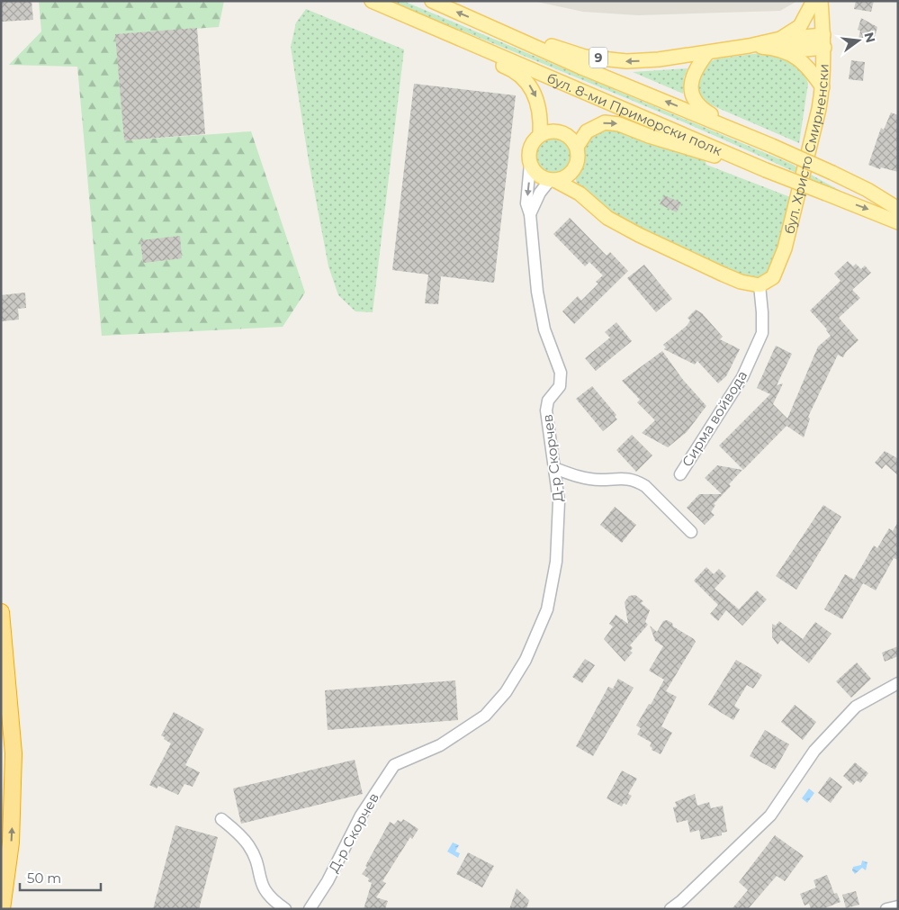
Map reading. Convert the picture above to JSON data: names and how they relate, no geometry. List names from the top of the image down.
{
  "streets": {
    "main road": ["9", "бул. 8-ми Приморски полк", "бул. Христо Смирненски"],
    "street": ["Сирма войвода", "Д-р Скорчев"]
  },
  "crossings": [
    ["9", "бул. 8-ми Приморски полк"],
    ["бул. Христо Смирненски", "Сирма войвода"]
  ],
  "scale_bar": "50 m",
  "north": "right"
}
